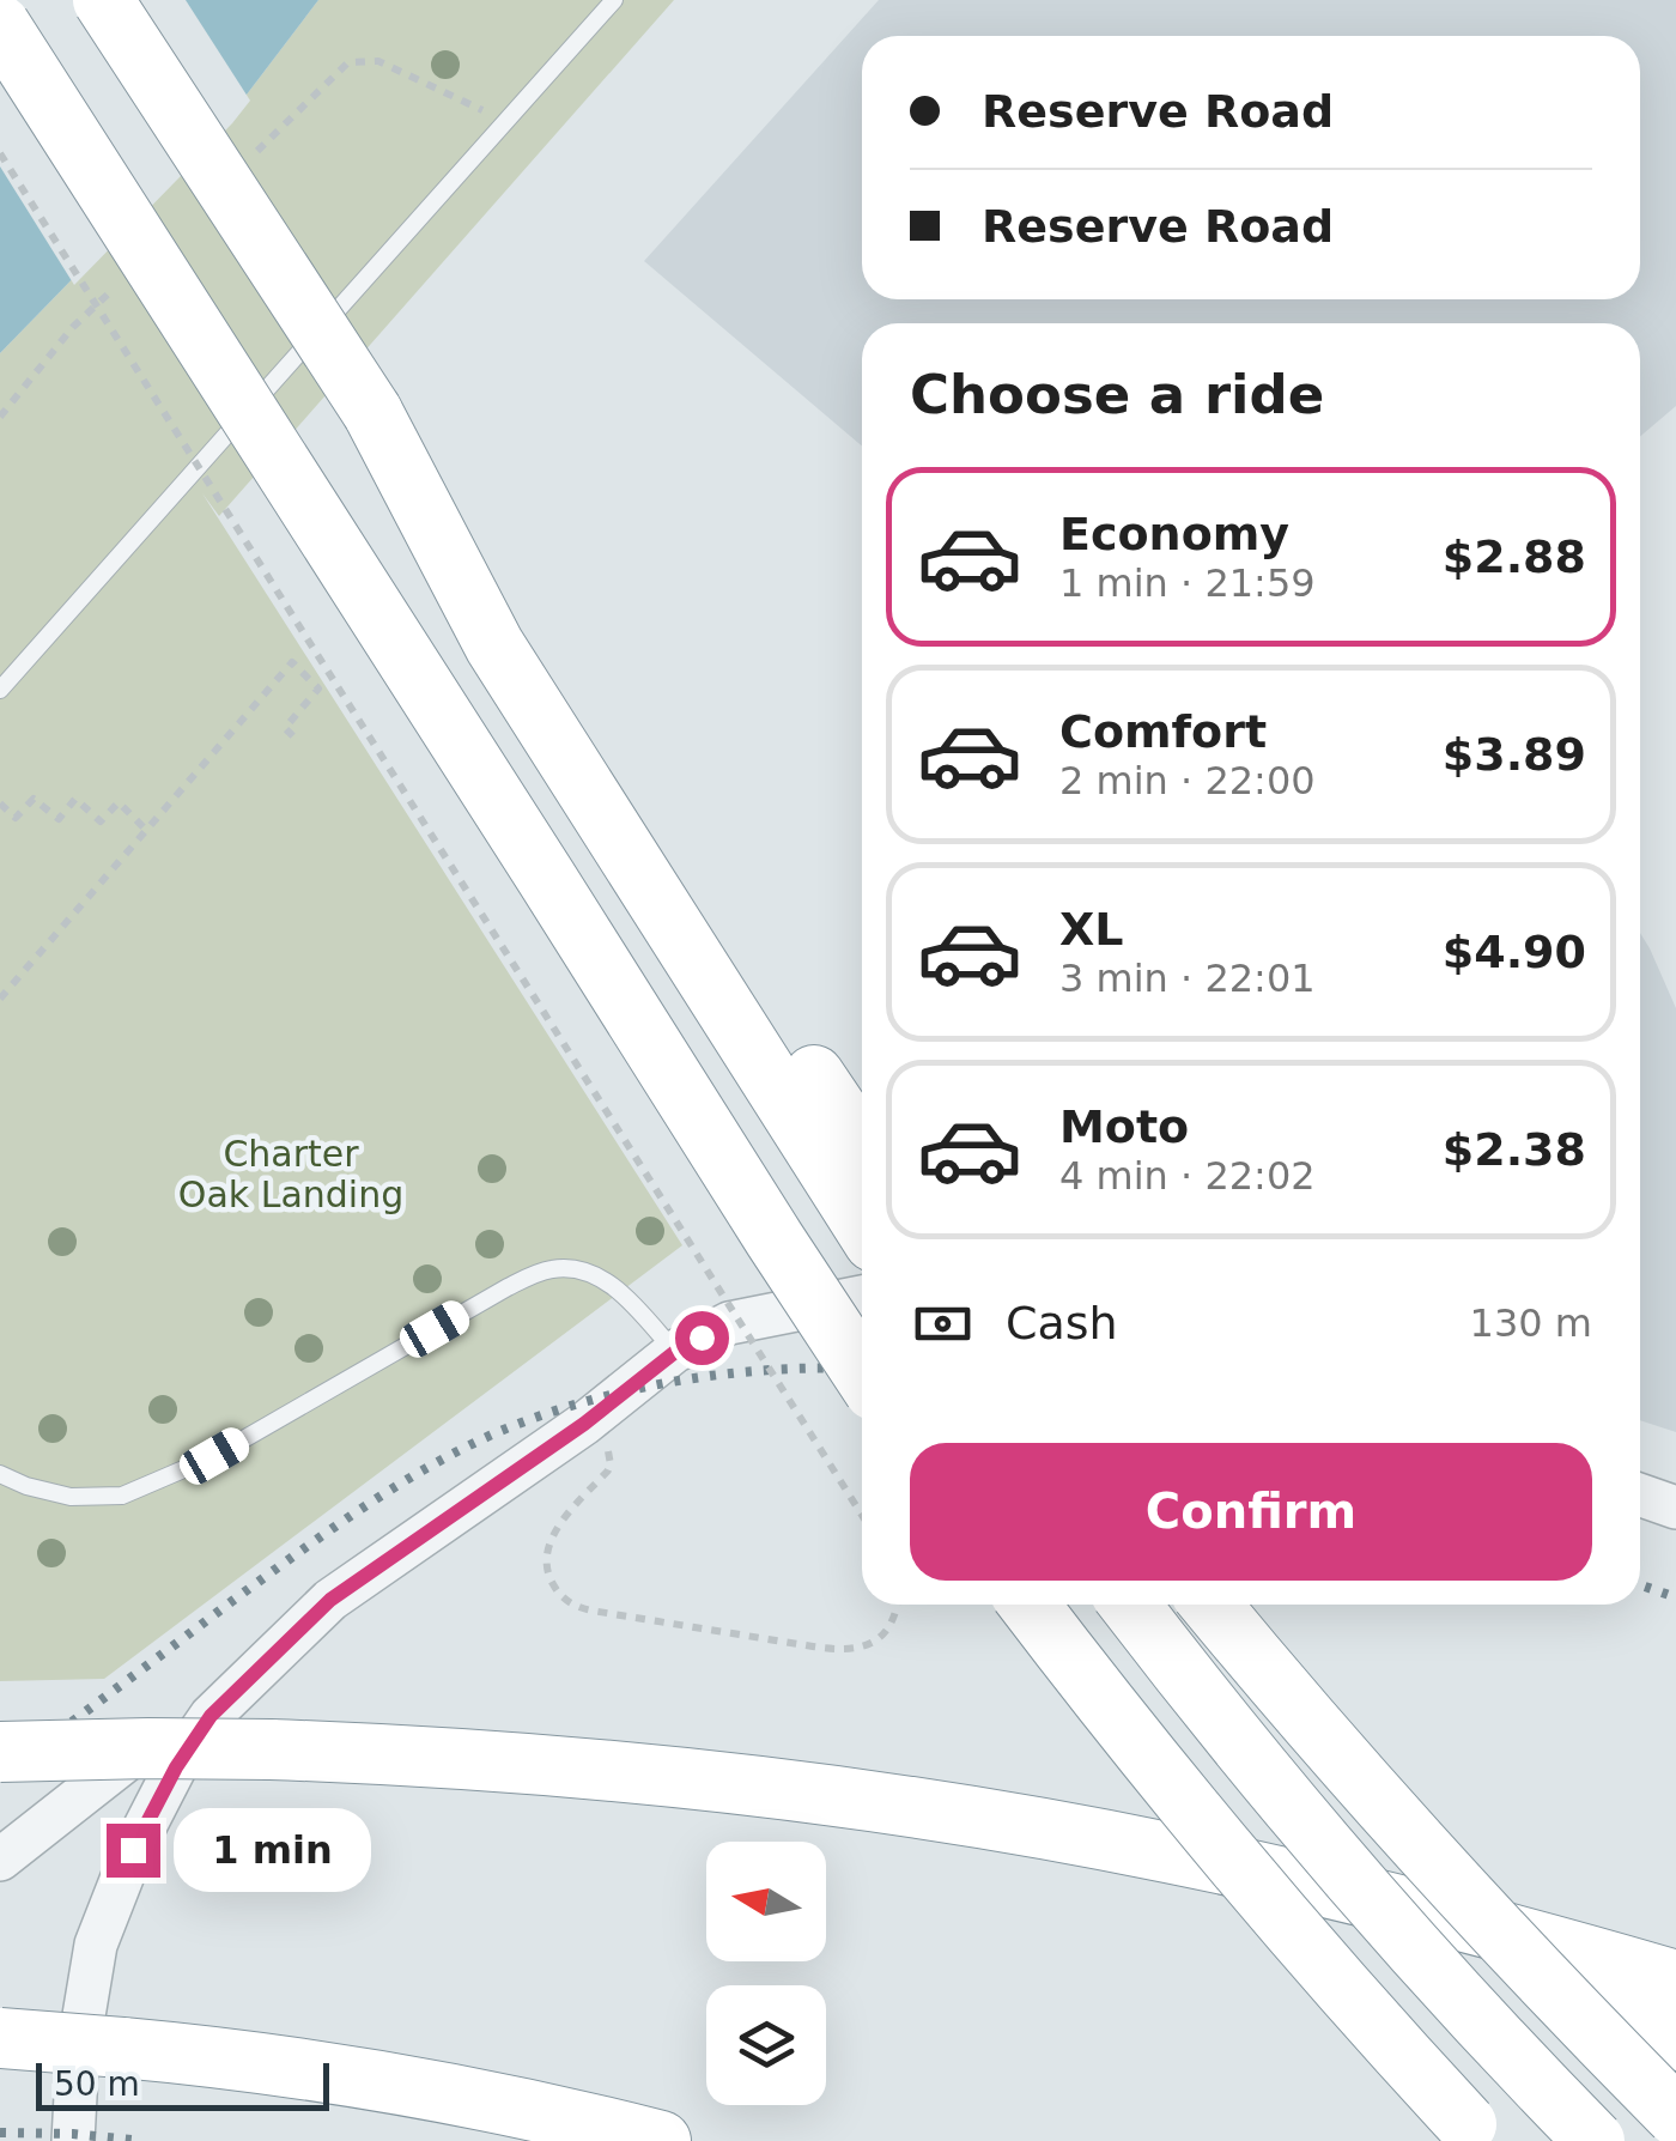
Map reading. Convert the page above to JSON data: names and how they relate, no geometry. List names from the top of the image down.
{
  "parks": ["Charter Oak Landing"],
  "scale_bar": "50 m",
  "north": "left",
  "page": {
    "banner": ["Reserve Road", "Reserve Road"],
    "heading": "Choose a ride",
    "list": [
      {
        "name": "Economy",
        "note": "1 min · 21:59",
        "value": "$2.88"
      },
      {
        "name": "Comfort",
        "note": "2 min · 22:00",
        "value": "$3.89"
      },
      {
        "name": "XL",
        "note": "3 min · 22:01",
        "value": "$4.90"
      },
      {
        "name": "Moto",
        "note": "4 min · 22:02",
        "value": "$2.38"
      }
    ],
    "pay": ["Cash", "130 m"],
    "buttons": "Confirm",
    "bubble": "1 min",
    "scale": "50 m"
  }
}
